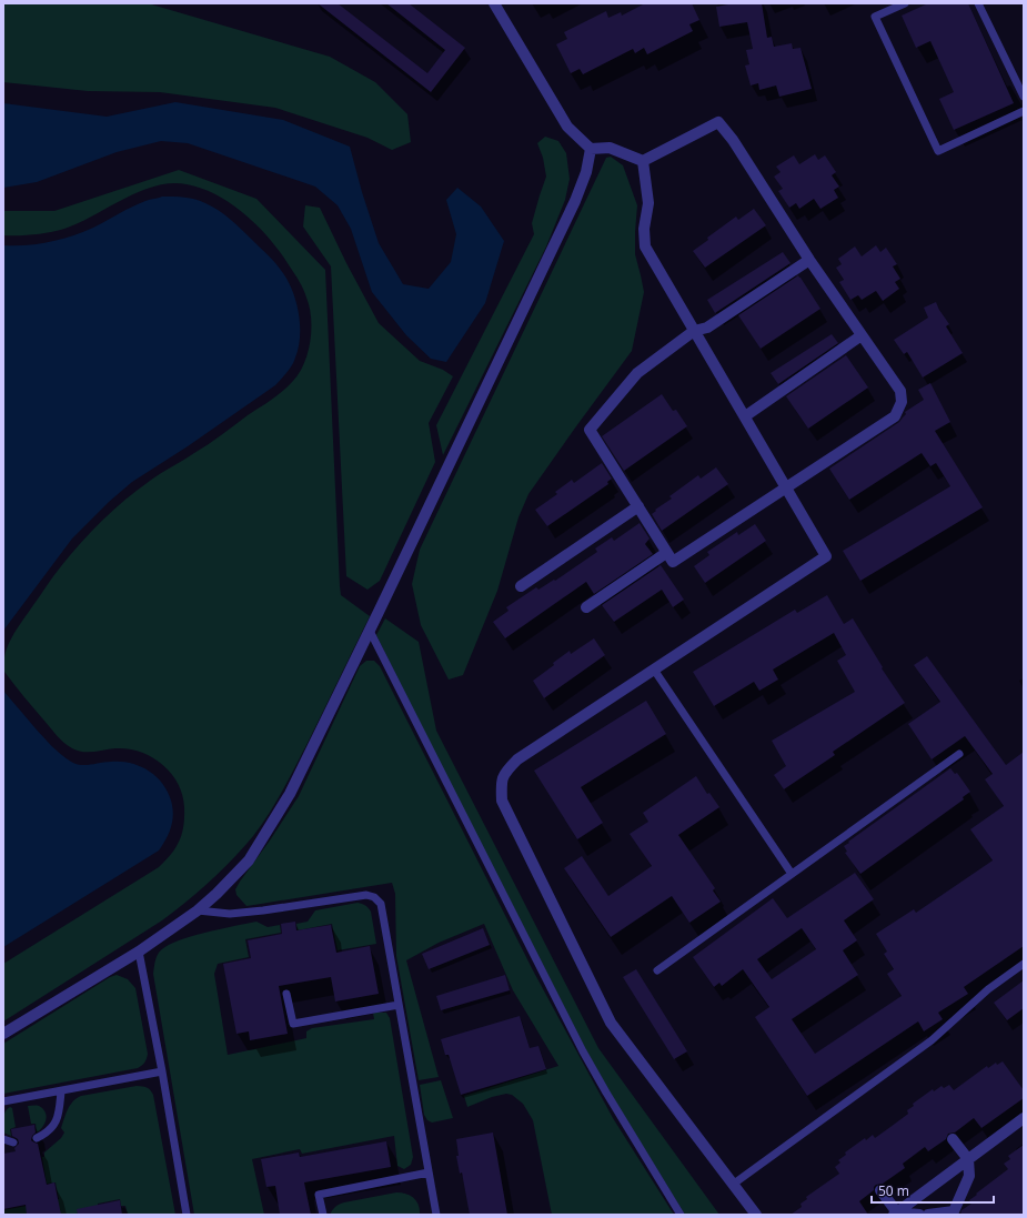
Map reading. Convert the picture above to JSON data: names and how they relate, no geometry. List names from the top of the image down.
{
  "scale_bar": "50 m"
}
